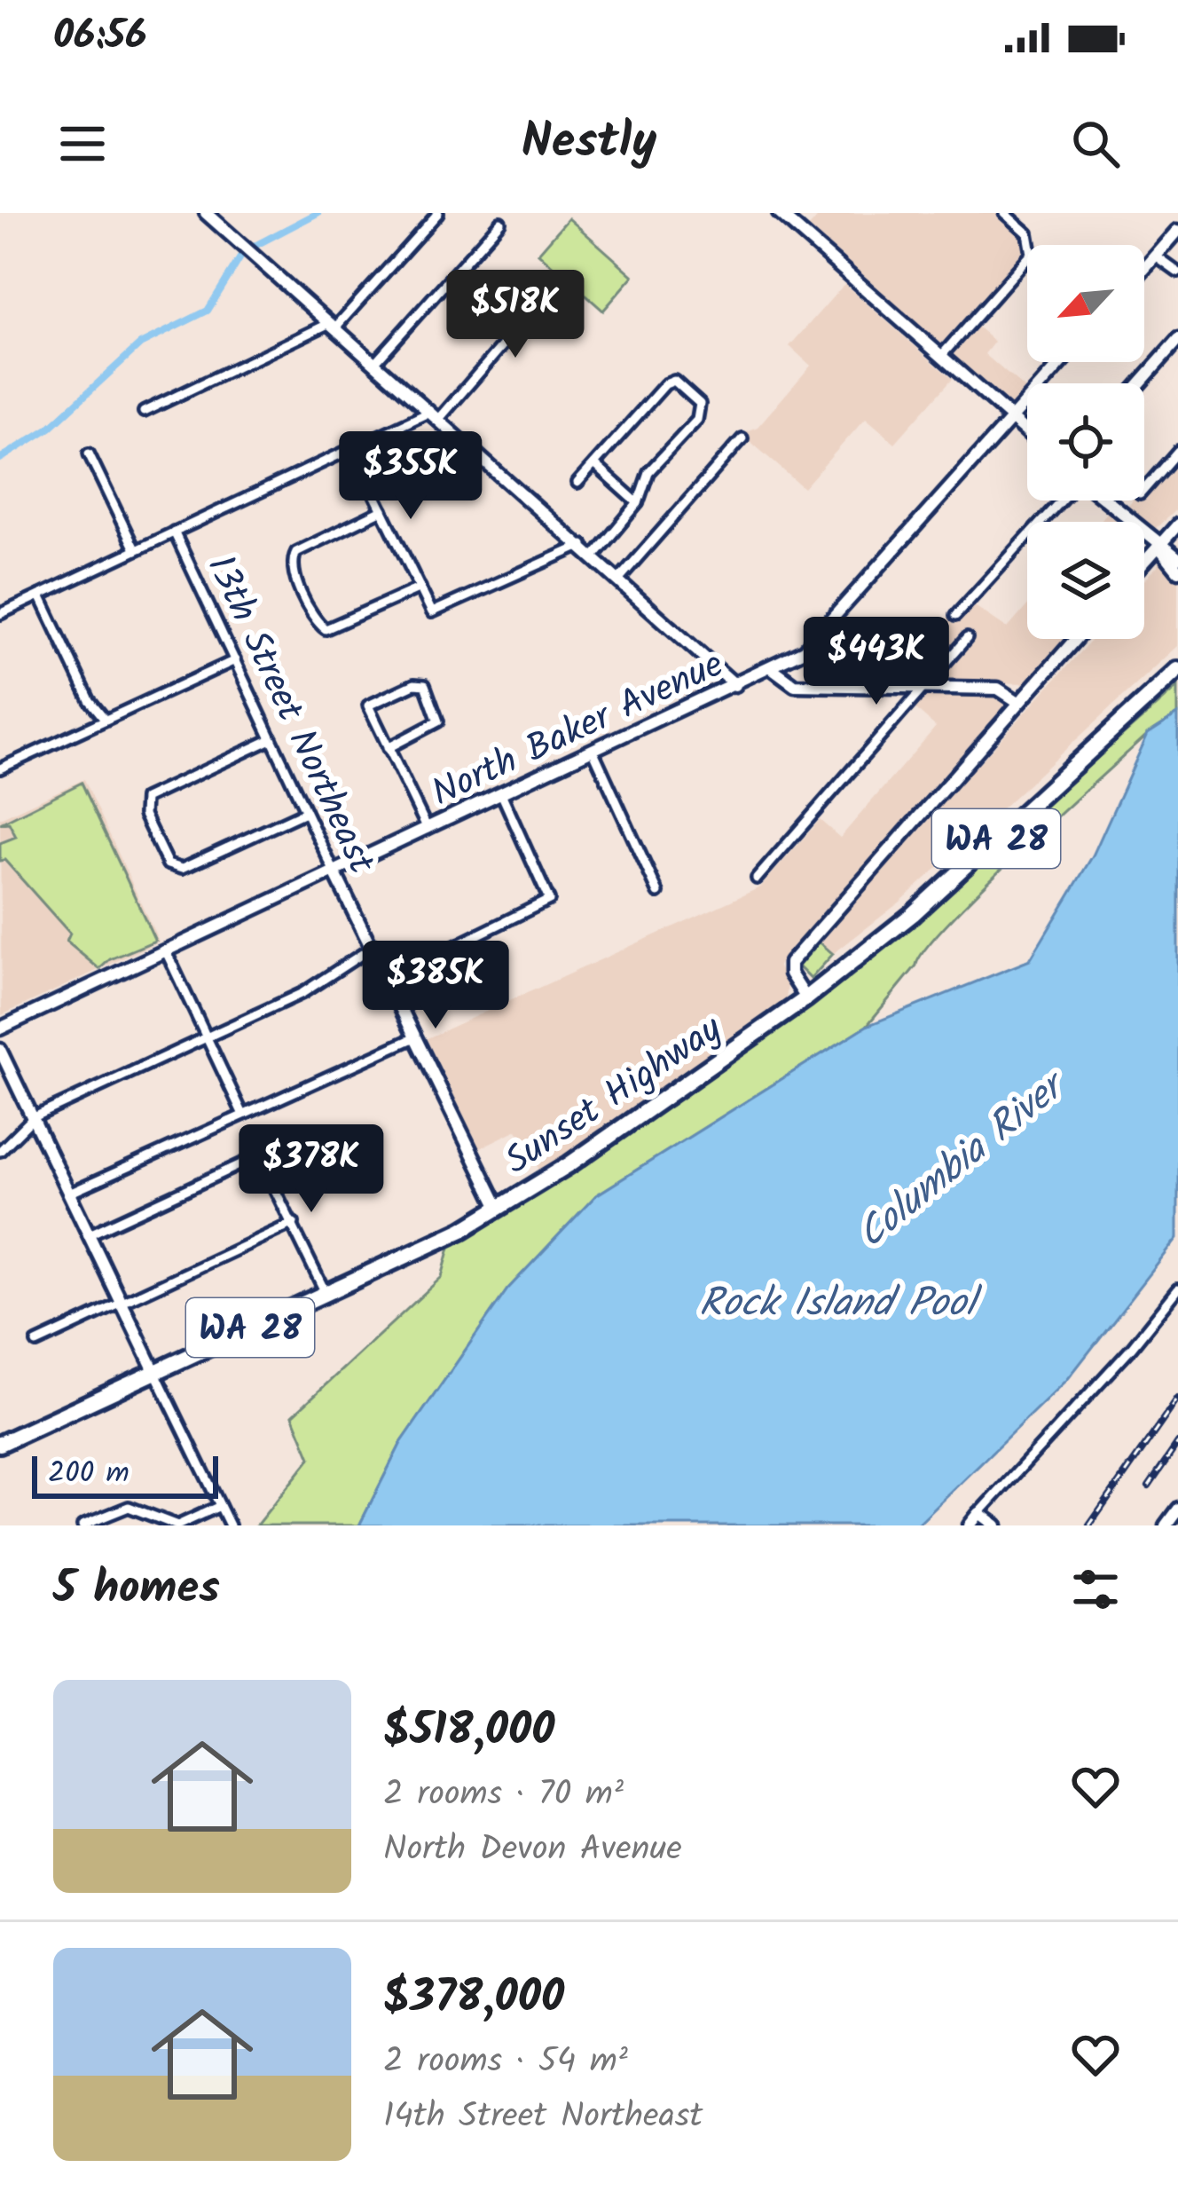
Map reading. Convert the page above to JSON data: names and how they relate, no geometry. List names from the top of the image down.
{
  "streets": {
    "highway": ["WA 28", "Sunset Highway"],
    "main road": ["13th Street Northeast", "North Baker Avenue"]
  },
  "crossings": [
    ["13th Street Northeast", "North Baker Avenue"],
    ["13th Street Northeast", "Sunset Highway"]
  ],
  "water": ["Columbia River", "Rock Island Pool"],
  "scale_bar": "200 m",
  "north": "bottom left",
  "page": {
    "status": "06:56",
    "header": "Nestly",
    "price": [
      "$518K",
      "$355K",
      "$443K",
      "$385K",
      "$378K"
    ],
    "scale": "200 m",
    "heading": "5 homes",
    "list": [
      {
        "name": "$518,000",
        "note": "2 rooms · 70 m² · North Devon Avenue"
      },
      {
        "name": "$378,000",
        "note": "2 rooms · 54 m² · 14th Street Northeast"
      }
    ]
  }
}
